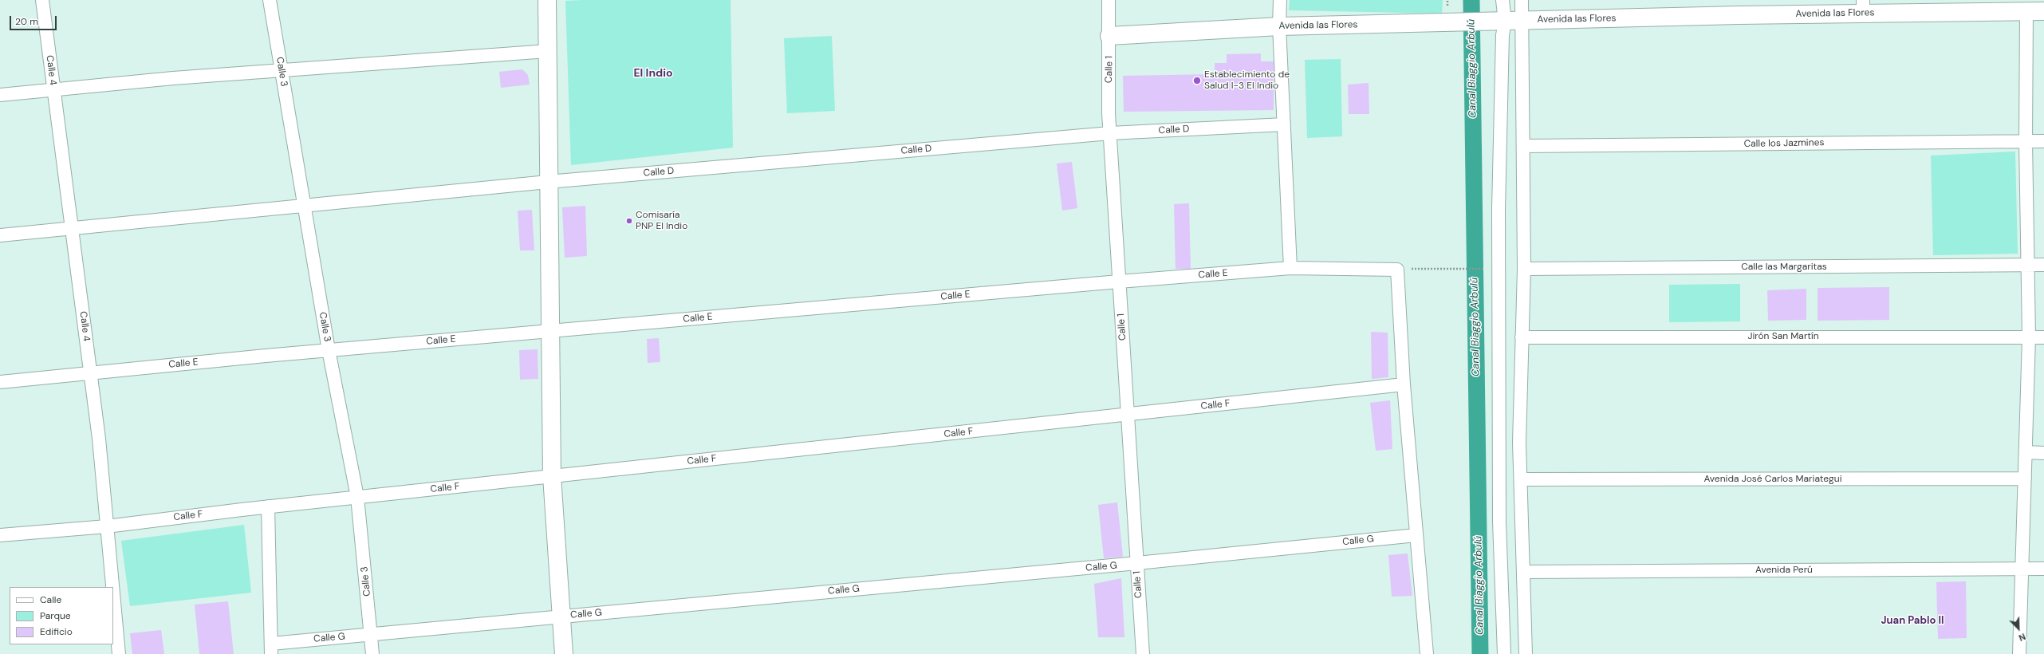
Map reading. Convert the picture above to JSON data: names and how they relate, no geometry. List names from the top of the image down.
{
  "streets": {
    "street": [
      "Avenida las Flores",
      "Calle 1",
      "Calle 4",
      "Calle 3",
      "Calle D",
      "Calle los Jazmines",
      "Calle las Margaritas",
      "Calle E",
      "Jirón San Martín",
      "Calle F",
      "Avenida José Carlos Mariategui",
      "Calle G",
      "Avenida Perú"
    ]
  },
  "crossings": [
    ["Avenida las Flores", "Calle 1"],
    ["Calle 1", "Calle D"],
    ["Calle 1", "Calle E"],
    ["Calle 1", "Calle F"],
    ["Calle 1", "Calle G"],
    ["Calle 4", "Calle D"],
    ["Calle 4", "Calle E"],
    ["Calle 4", "Calle F"],
    ["Calle 3", "Calle D"],
    ["Calle 3", "Calle E"],
    ["Calle 3", "Calle F"],
    ["Calle 3", "Calle G"]
  ],
  "districts": ["El Indio", "Juan Pablo II"],
  "water": ["Canal Biaggio Arbulú"],
  "places": ["Establecimiento de Salud I-3 El Indio", "Comisaría PNP El Indio"],
  "legend": ["Calle", "Parque", "Edificio"],
  "scale_bar": "20 m",
  "north": "bottom right"
}
